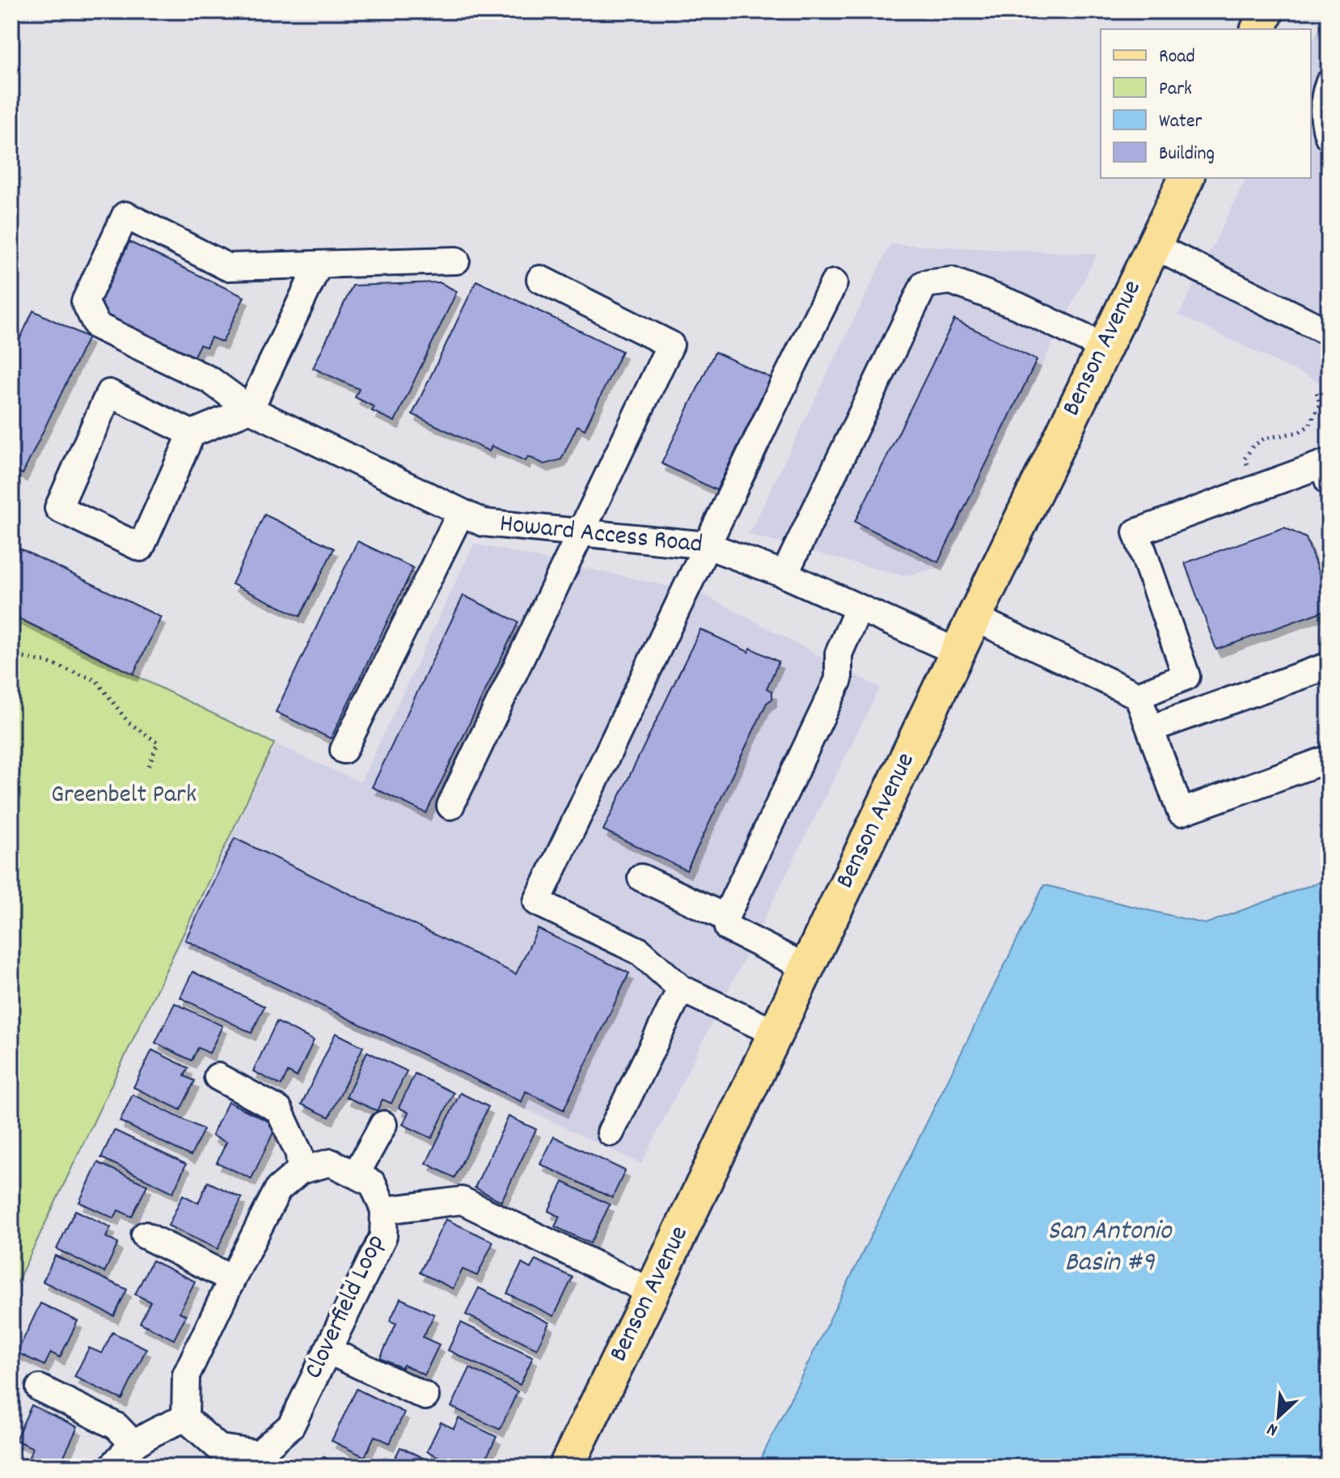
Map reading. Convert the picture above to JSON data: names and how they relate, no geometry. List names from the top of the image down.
{
  "streets": {
    "main road": ["Benson Avenue"],
    "street": ["Howard Access Road", "Cloverfield Loop"]
  },
  "crossings": [
    ["Benson Avenue", "Howard Access Road"]
  ],
  "water": ["San Antonio Basin #9"],
  "parks": ["Greenbelt Park"],
  "legend": [
    "Road",
    "Park",
    "Water",
    "Building"
  ],
  "north": "bottom left"
}
